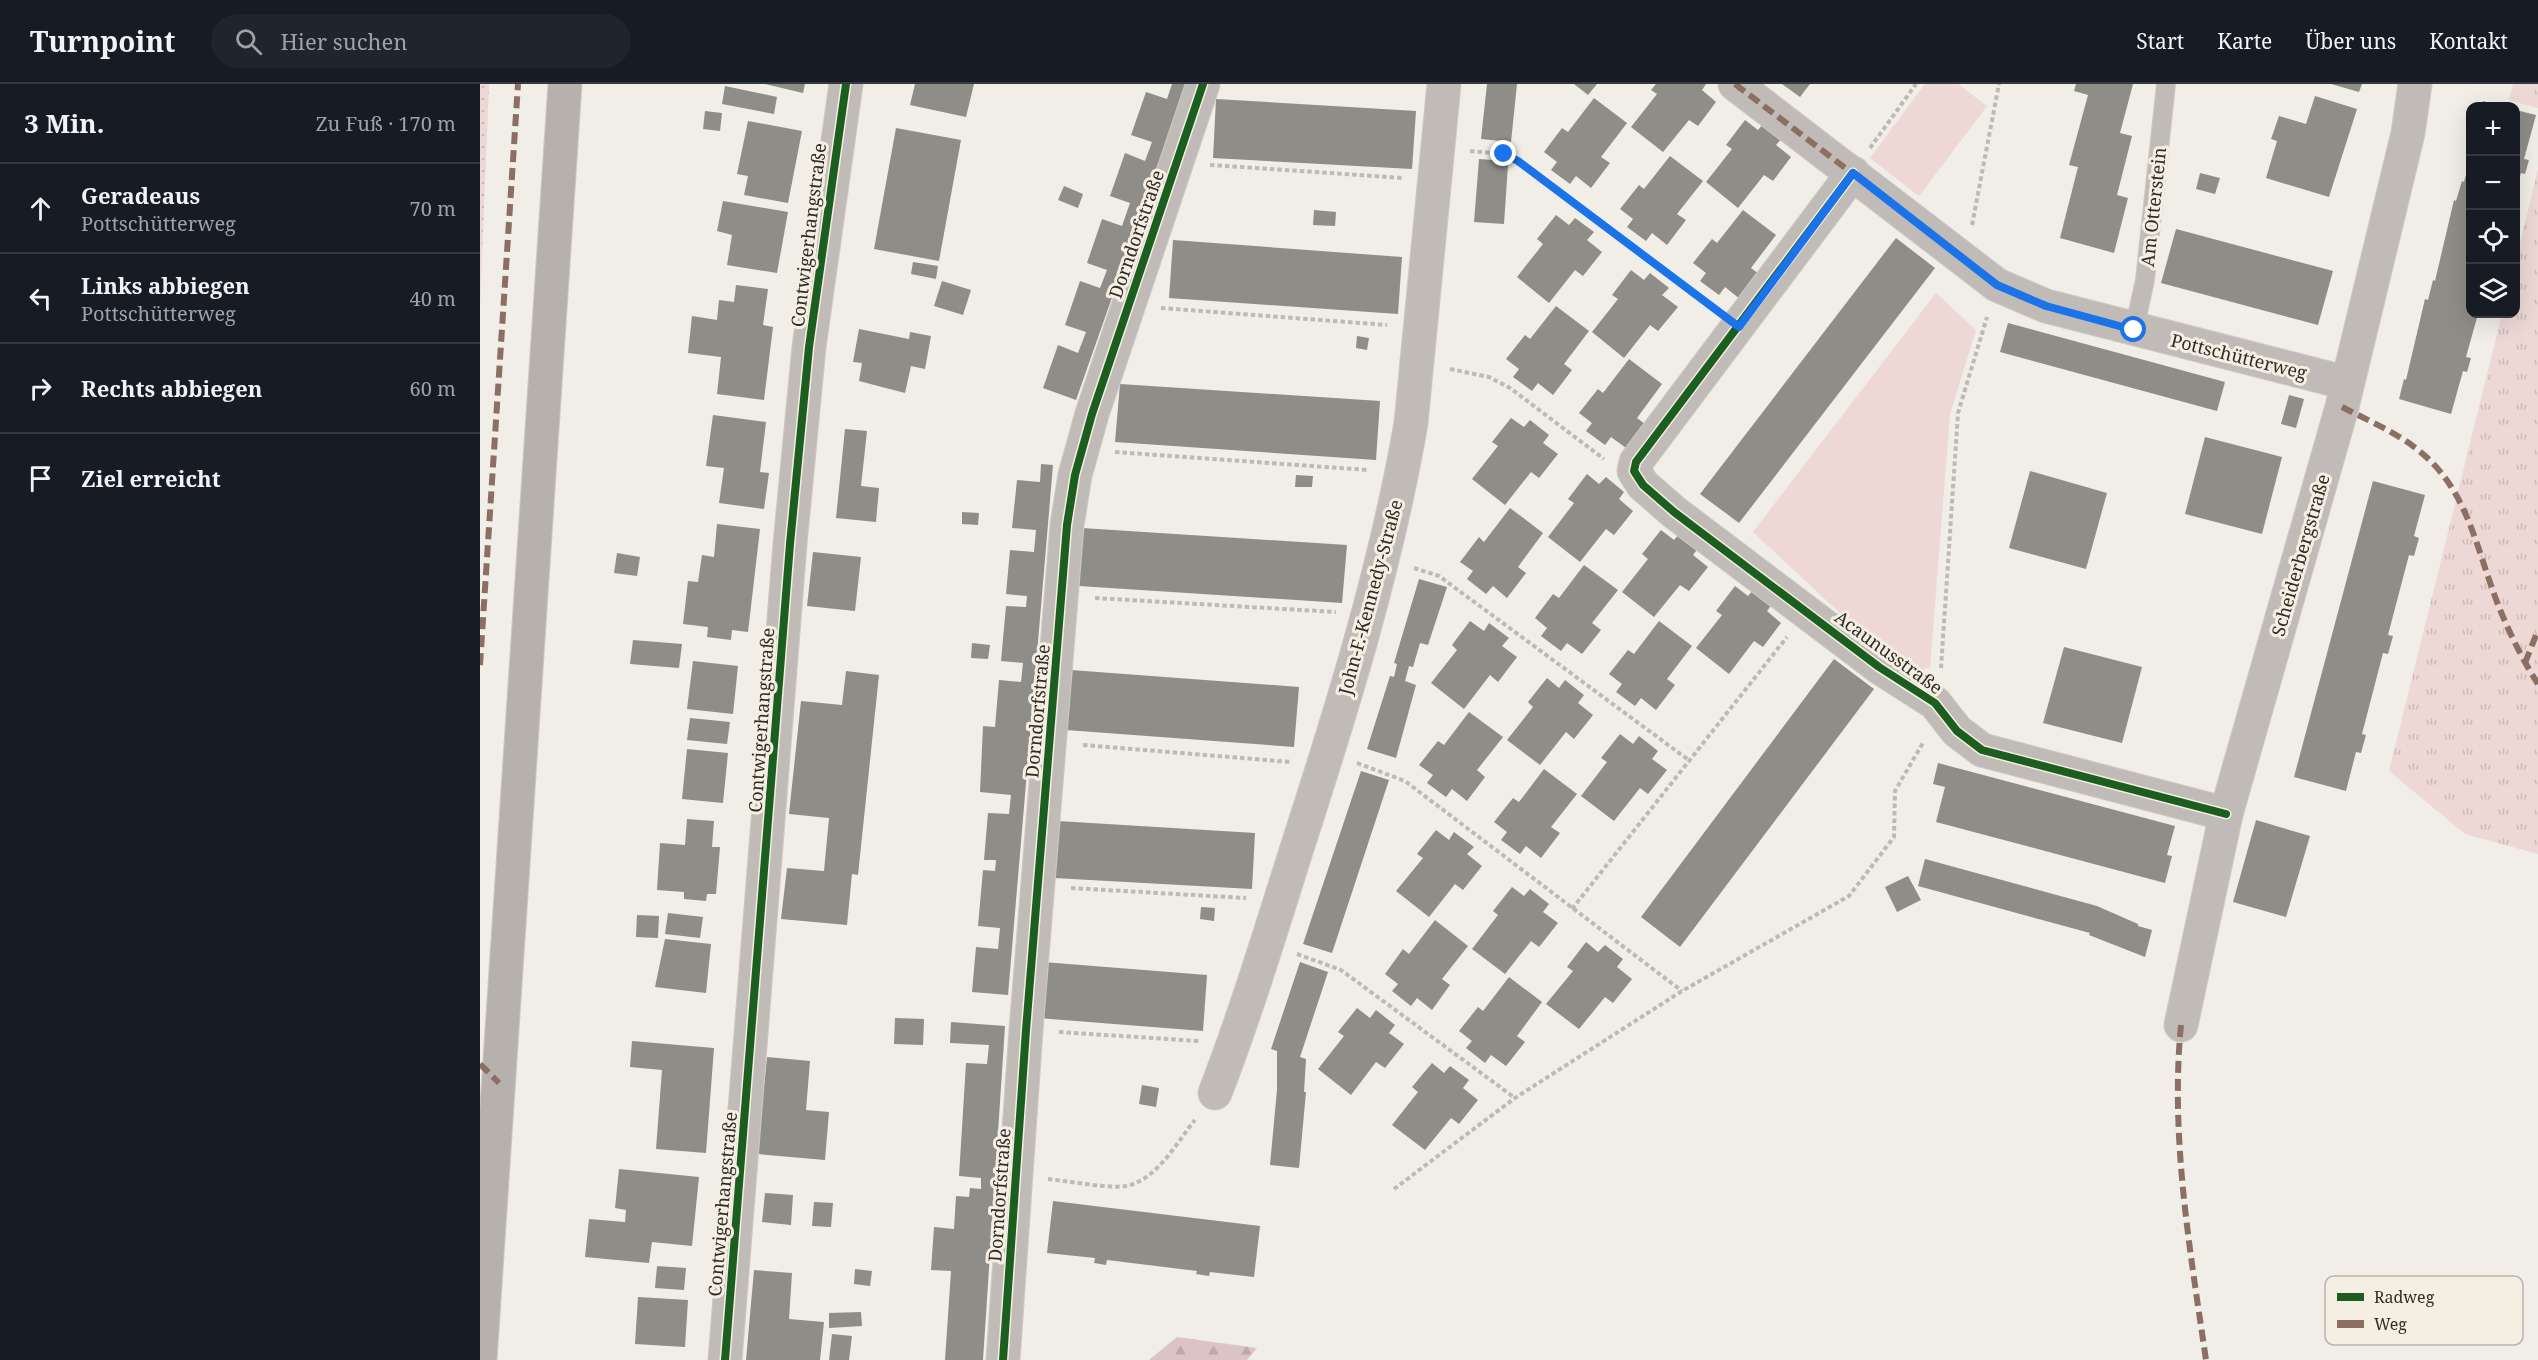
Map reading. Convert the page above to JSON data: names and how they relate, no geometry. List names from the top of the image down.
{
  "streets": {
    "street": [
      "Dorndorfstraße",
      "Contwigerhangstraße",
      "Pottschütterweg",
      "Scheiderbergstraße",
      "John-F.-Kennedy-Straße",
      "Acaunusstraße"
    ],
    "lane": ["Am Otterstein"]
  },
  "crossings": [
    ["Am Otterstein", "Pottschütterweg"],
    ["Pottschütterweg", "Scheiderbergstraße"],
    ["Scheiderbergstraße", "Acaunusstraße"]
  ],
  "legend": ["Radweg", "Weg"],
  "page": {
    "header": "Turnpoint",
    "search": "Hier suchen",
    "nav": [
      "Start",
      "Karte",
      "Über uns",
      "Kontakt"
    ],
    "heading": ["3 Min.", "Zu Fuß · 170 m"],
    "map_buttons": ["+", "−"],
    "list": [
      ["Geradeaus", "Pottschütterweg", "70 m"],
      ["Links abbiegen", "Pottschütterweg", "40 m"],
      ["Rechts abbiegen", "60 m"],
      "Ziel erreicht"
    ]
  }
}
